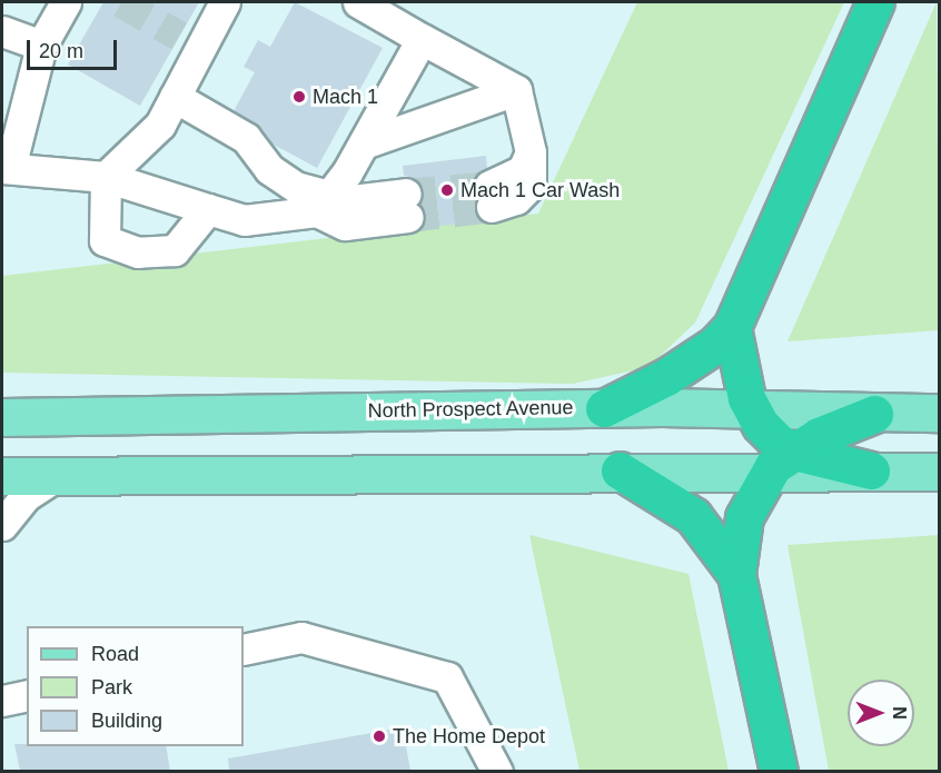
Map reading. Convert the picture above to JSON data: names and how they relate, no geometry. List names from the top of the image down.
{
  "streets": {
    "main road": ["North Prospect Avenue"]
  },
  "places": ["Mach 1", "Mach 1 Car Wash", "The Home Depot"],
  "legend": ["Road", "Park", "Building"],
  "scale_bar": "20 m",
  "north": "right"
}
